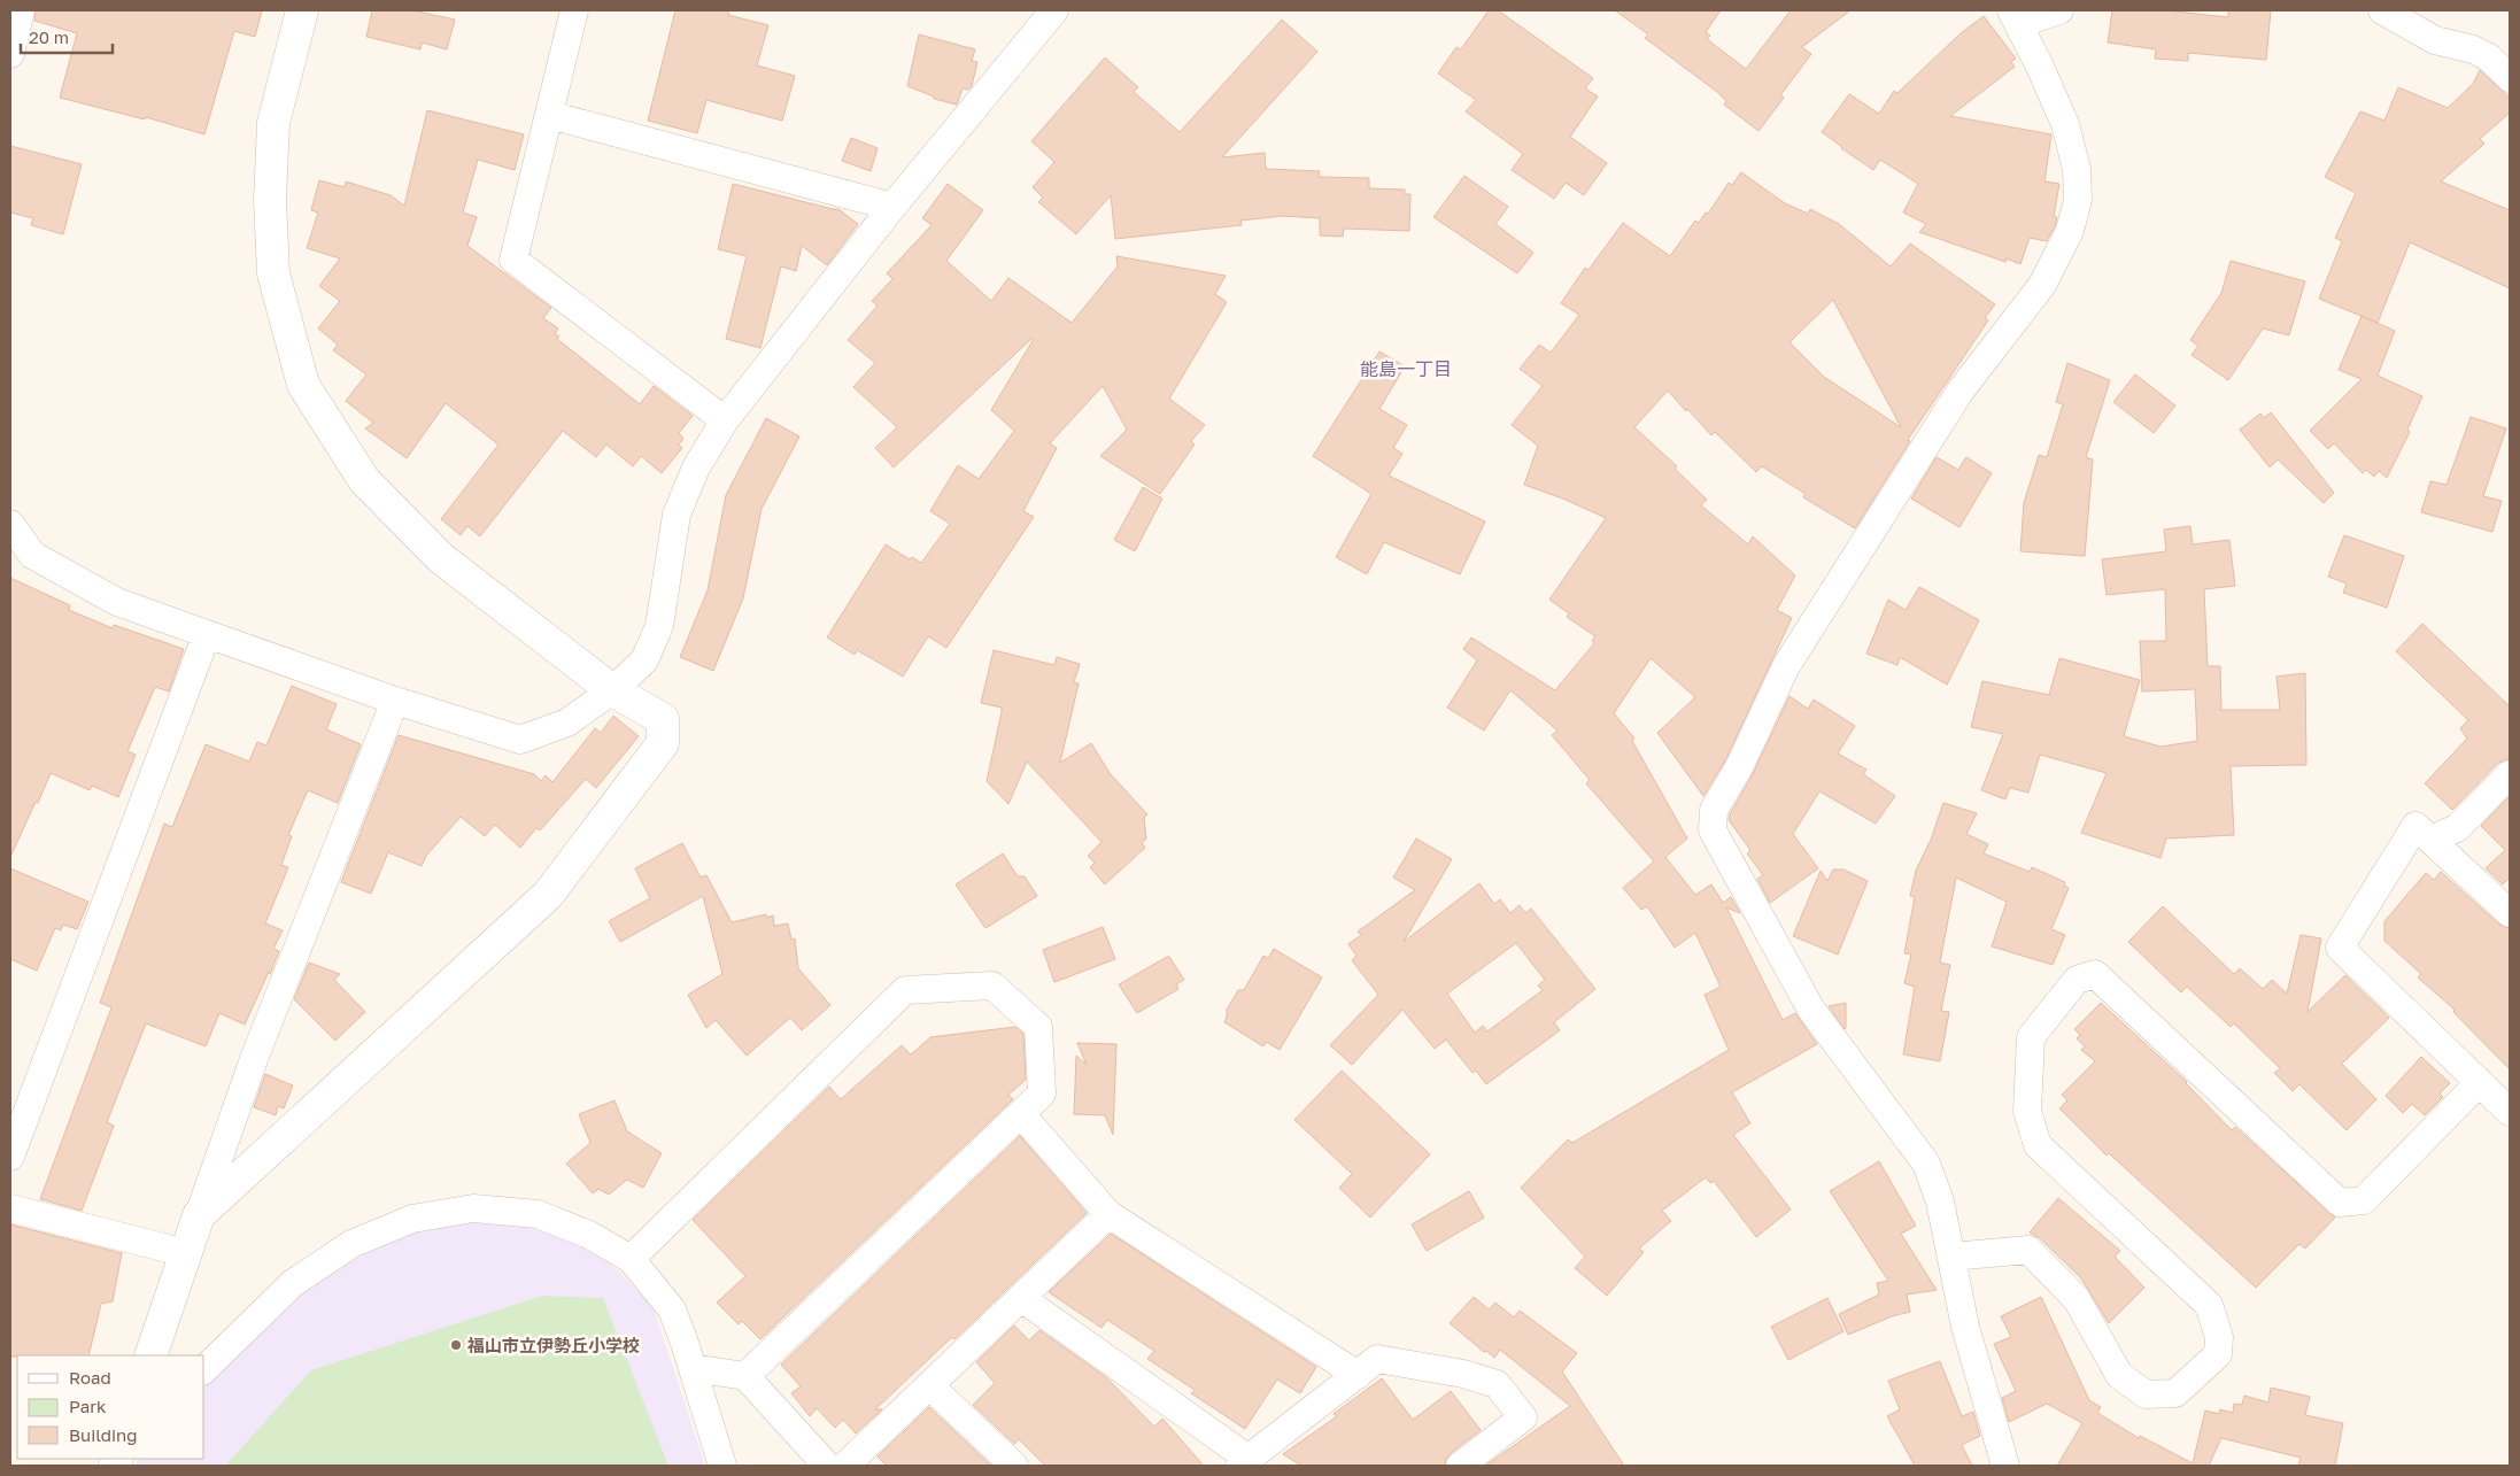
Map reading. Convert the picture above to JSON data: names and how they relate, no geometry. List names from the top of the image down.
{
  "districts": ["能島一丁目"],
  "places": ["福山市立伊勢丘小学校"],
  "legend": ["Road", "Park", "Building"],
  "scale_bar": "20 m"
}
